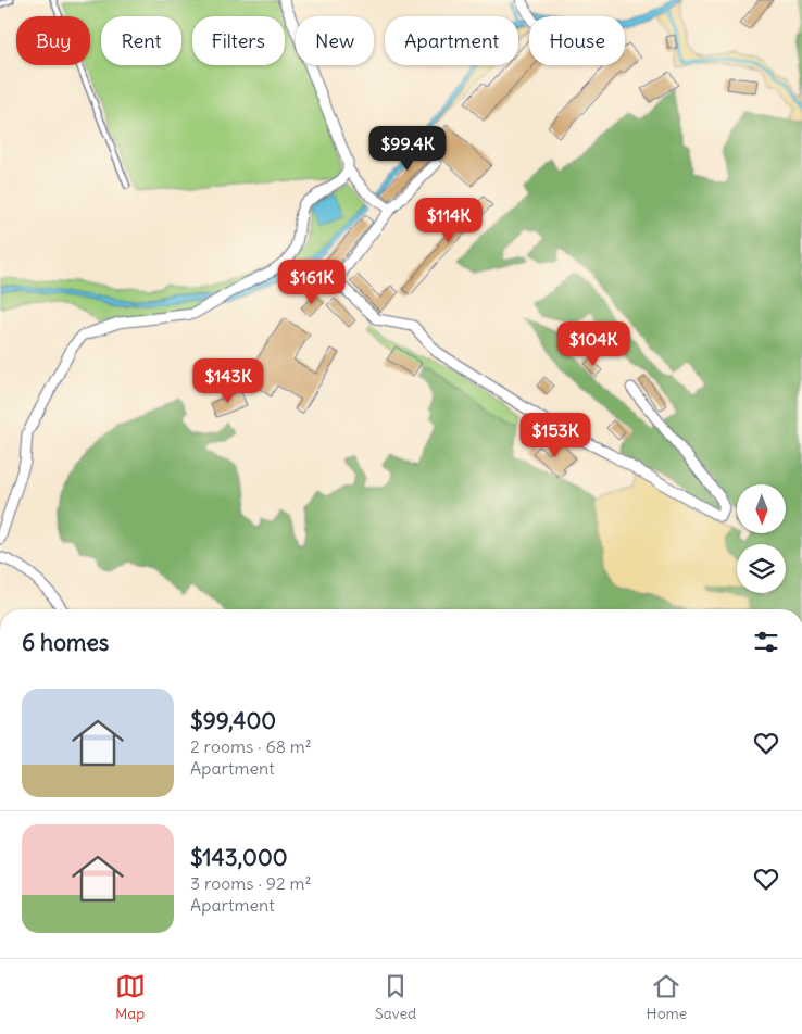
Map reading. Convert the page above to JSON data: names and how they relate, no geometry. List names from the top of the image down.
{
  "north": "bottom",
  "page": {
    "chip": [
      "Buy",
      "Rent",
      "Filters",
      "New",
      "Apartment",
      "House"
    ],
    "price": [
      "$99.4K",
      "$114K",
      "$161K",
      "$104K",
      "$143K",
      "$153K"
    ],
    "heading": "6 homes",
    "list": [
      {
        "name": "$99,400",
        "note": "2 rooms · 68 m² · Apartment"
      },
      {
        "name": "$143,000",
        "note": "3 rooms · 92 m² · Apartment"
      }
    ],
    "tabs": ["Map", "Saved", "Home"]
  }
}
